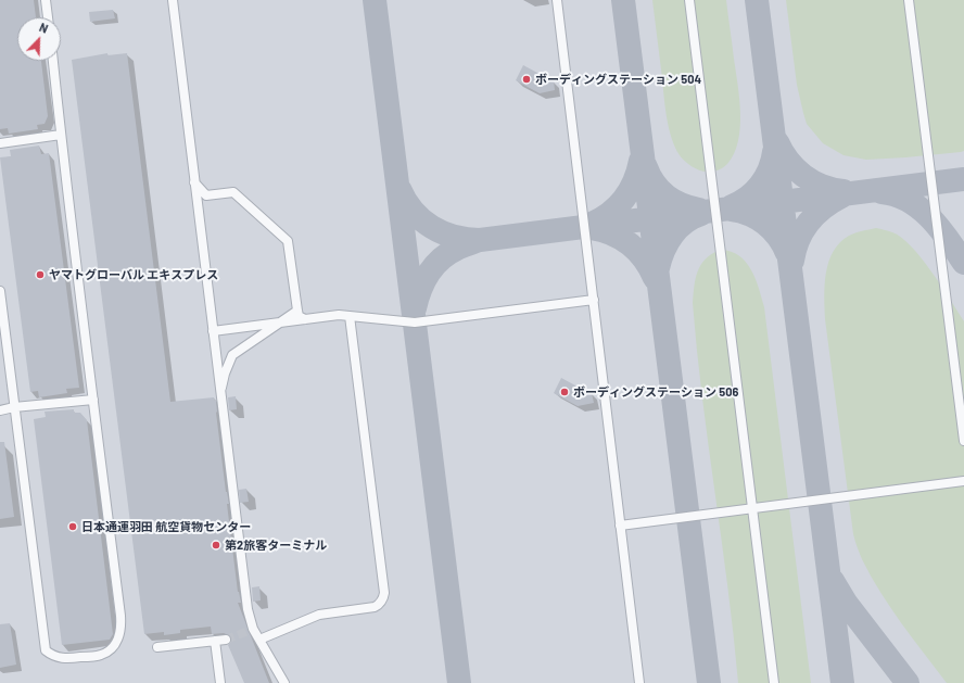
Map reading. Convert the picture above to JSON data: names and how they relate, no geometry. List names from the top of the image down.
{
  "places": [
    "ボーディングステーション 504",
    "ヤマトグローバル エキスプレス",
    "ボーディングステーション 506",
    "日本通運羽田 航空貨物センター",
    "第2旅客ターミナル"
  ],
  "north": "top right"
}
